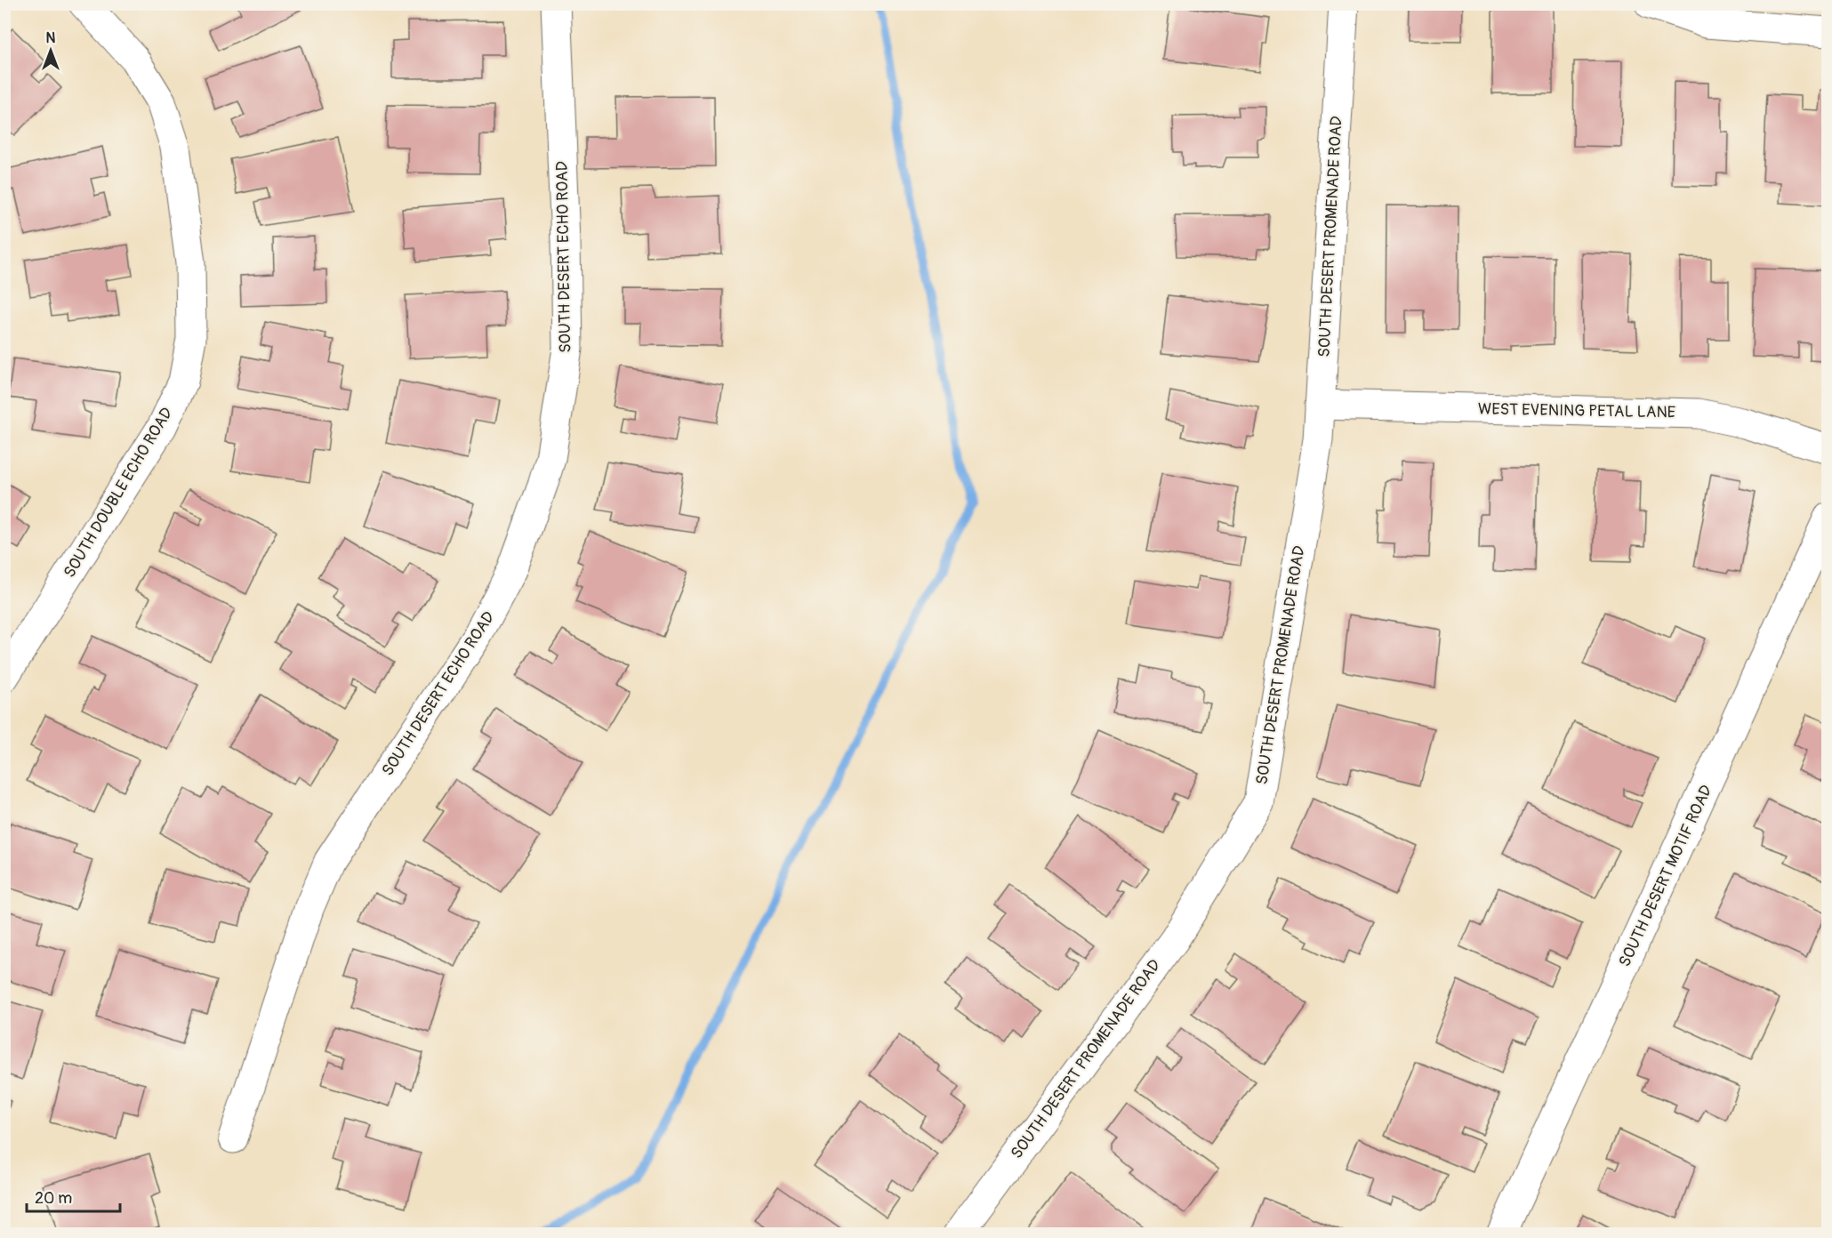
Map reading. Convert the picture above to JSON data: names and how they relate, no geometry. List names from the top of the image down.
{
  "streets": {
    "street": [
      "SOUTH DESERT PROMENADE ROAD",
      "SOUTH DESERT ECHO ROAD",
      "WEST EVENING PETAL LANE",
      "SOUTH DOUBLE ECHO ROAD",
      "SOUTH DESERT MOTIF ROAD"
    ]
  },
  "crossings": [
    ["SOUTH DESERT PROMENADE ROAD", "WEST EVENING PETAL LANE"]
  ],
  "scale_bar": "20 m",
  "north": "top"
}
